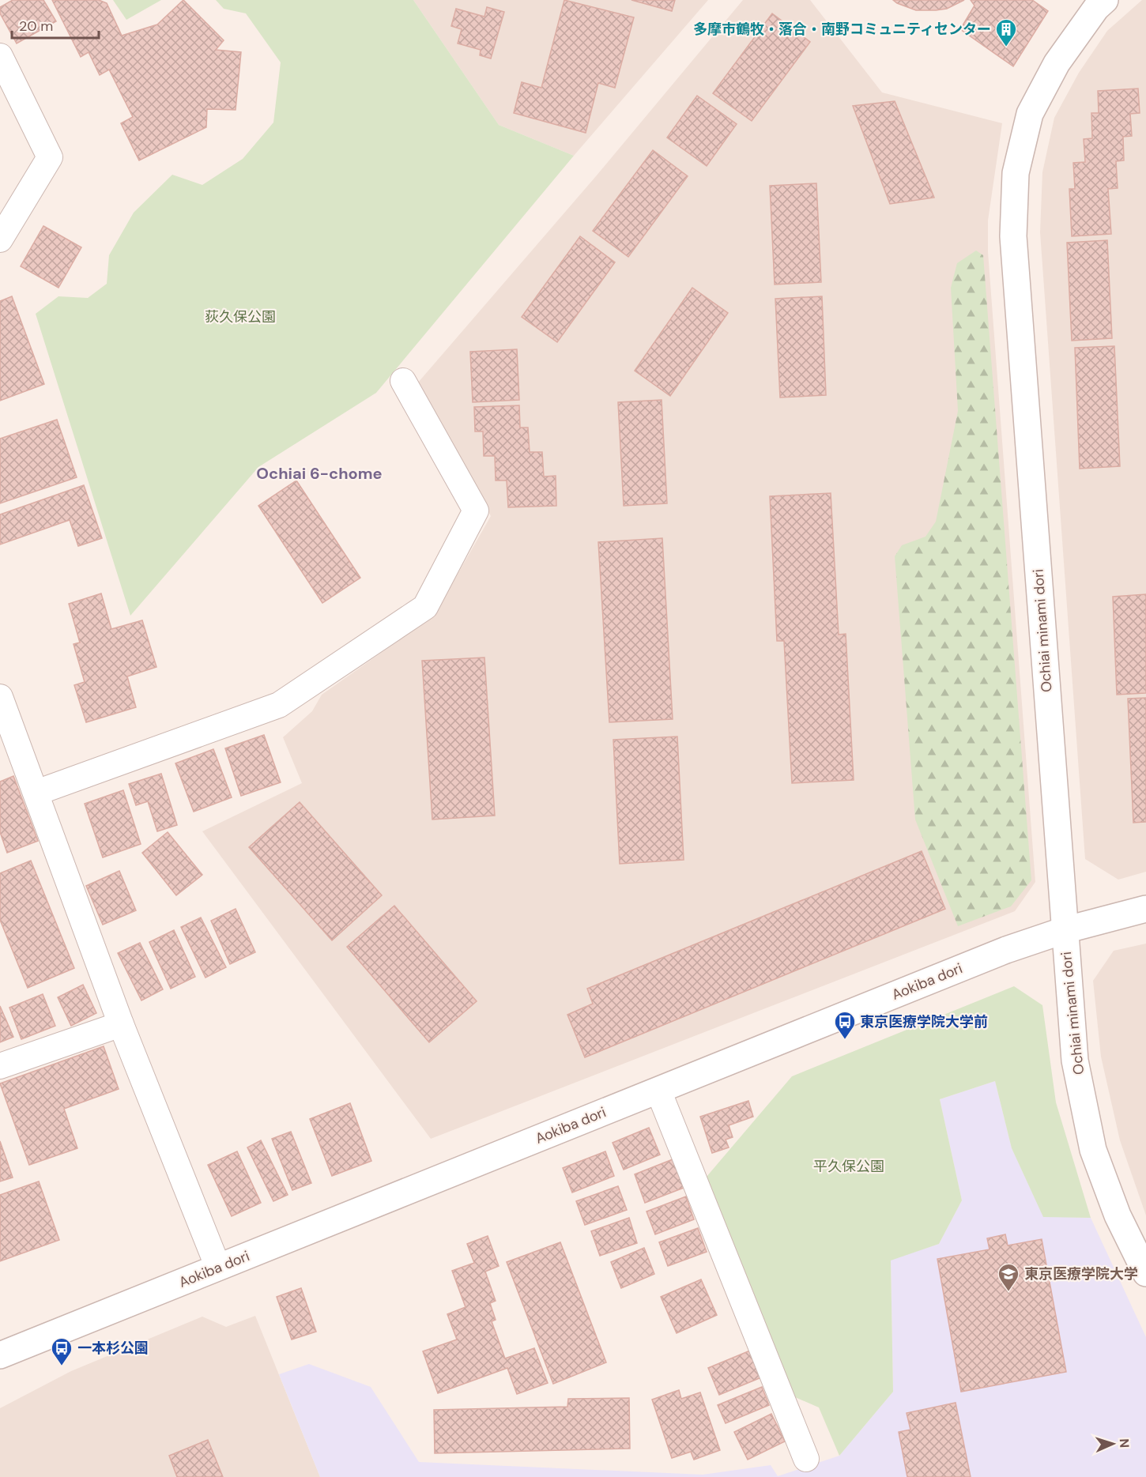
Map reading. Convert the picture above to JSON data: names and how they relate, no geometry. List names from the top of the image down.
{
  "streets": {
    "street": ["Ochiai minami dori", "Aokiba dori"]
  },
  "crossings": [
    ["Ochiai minami dori", "Aokiba dori"]
  ],
  "districts": ["Ochiai 6-chome"],
  "parks": ["荻久保公園", "平久保公園"],
  "places": {
    "building": ["多摩市鶴牧・落合・南野コミュニティセンター"],
    "bus stop": ["東京医療学院大学前", "一本杉公園"],
    "school or university": ["東京医療学院大学"]
  },
  "scale_bar": "20 m",
  "north": "right"
}
